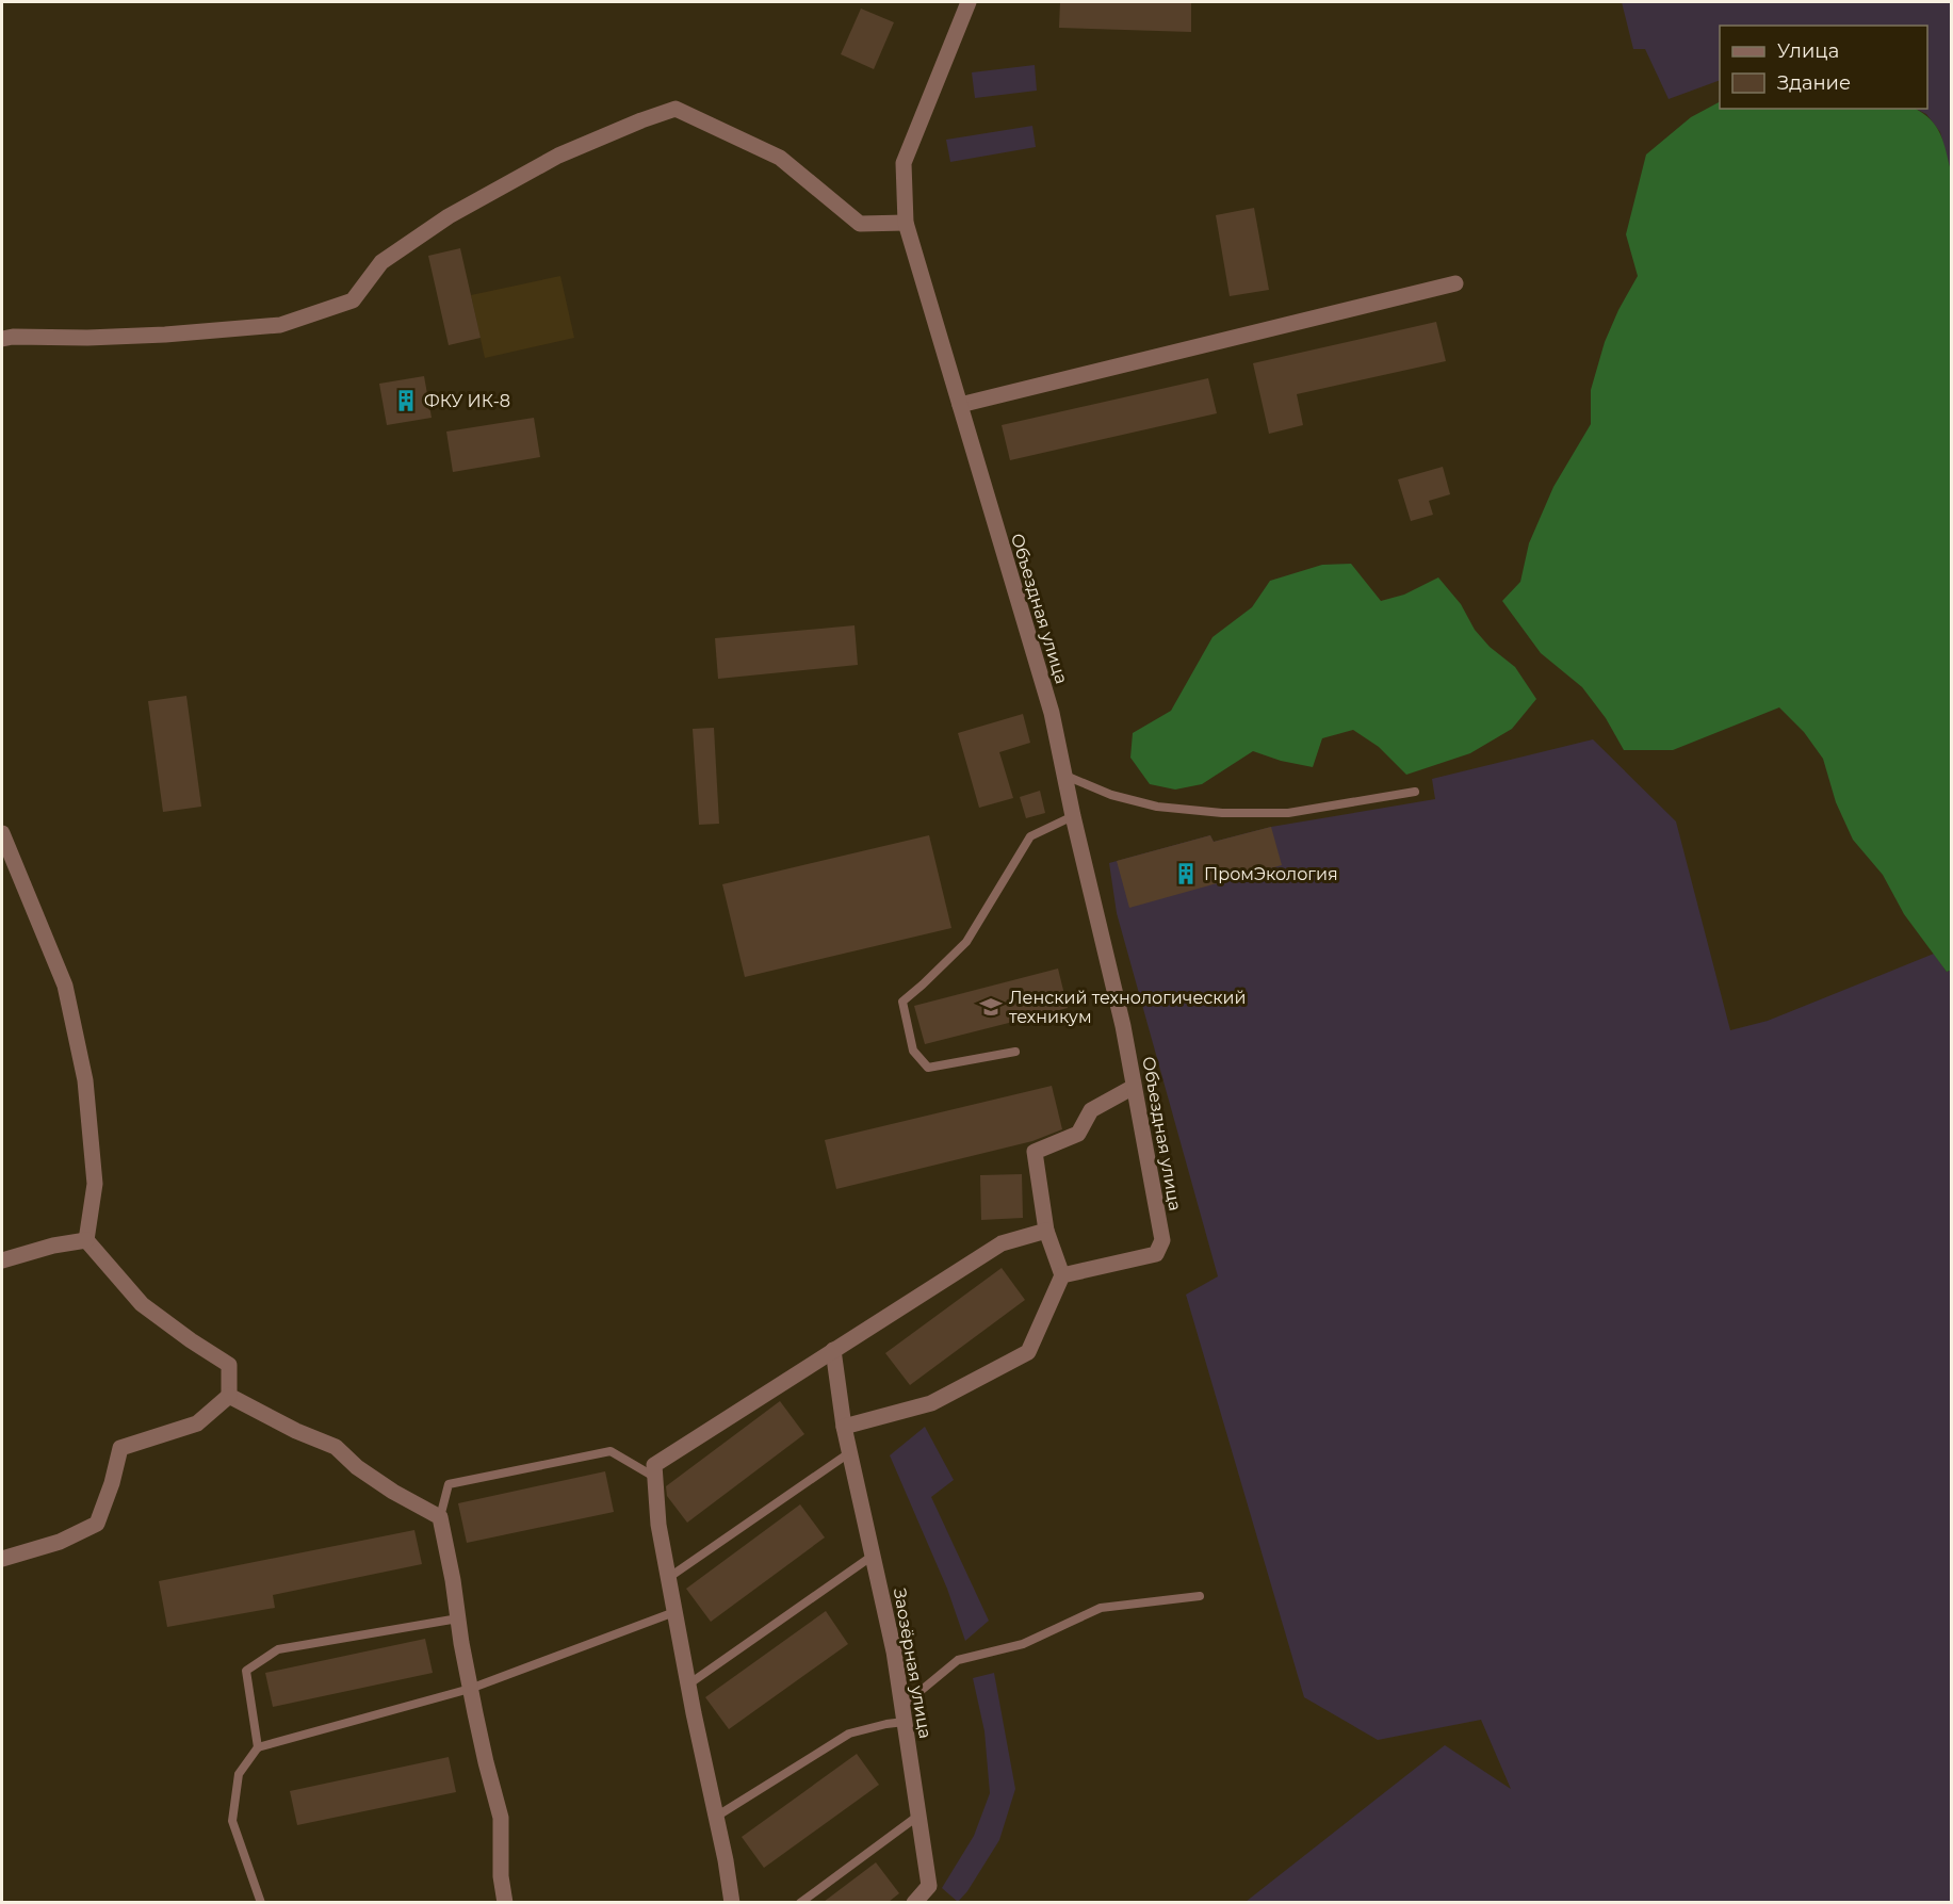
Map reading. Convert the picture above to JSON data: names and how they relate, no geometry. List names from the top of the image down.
{
  "streets": {
    "street": ["Объездная улица", "Заозёрная улица"]
  },
  "places": {
    "building": ["ФКУ ИК-8", "ПромЭкология"],
    "school or university": ["Ленский технологический техникум"]
  },
  "legend": ["Улица", "Здание"]
}
